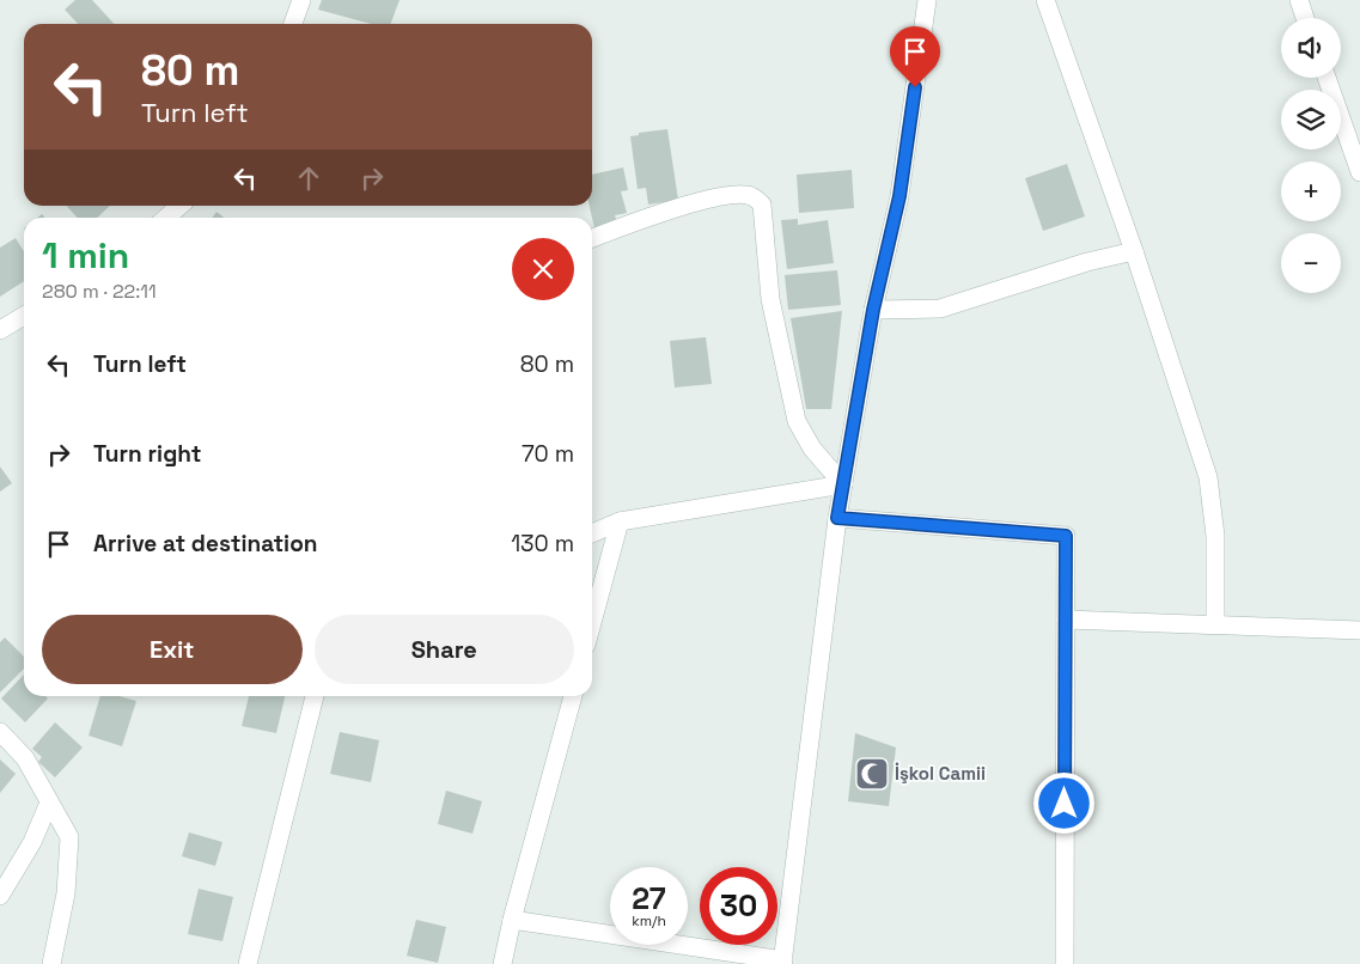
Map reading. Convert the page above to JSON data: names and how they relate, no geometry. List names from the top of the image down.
{
  "places": {
    "mosque": ["İşkol Camii"]
  },
  "page": {
    "map_buttons": ["+", "−"],
    "turn": ["80 m", "Turn left"],
    "heading": ["1 min", "280 m · 22:11"],
    "list": [
      {
        "name": "Turn left",
        "value": "80 m"
      },
      {
        "name": "Turn right",
        "value": "70 m"
      },
      {
        "name": "Arrive at destination",
        "value": "130 m"
      }
    ],
    "buttons": ["Exit", "Share"],
    "speed": "27 km/h",
    "limit": "30"
  }
}
